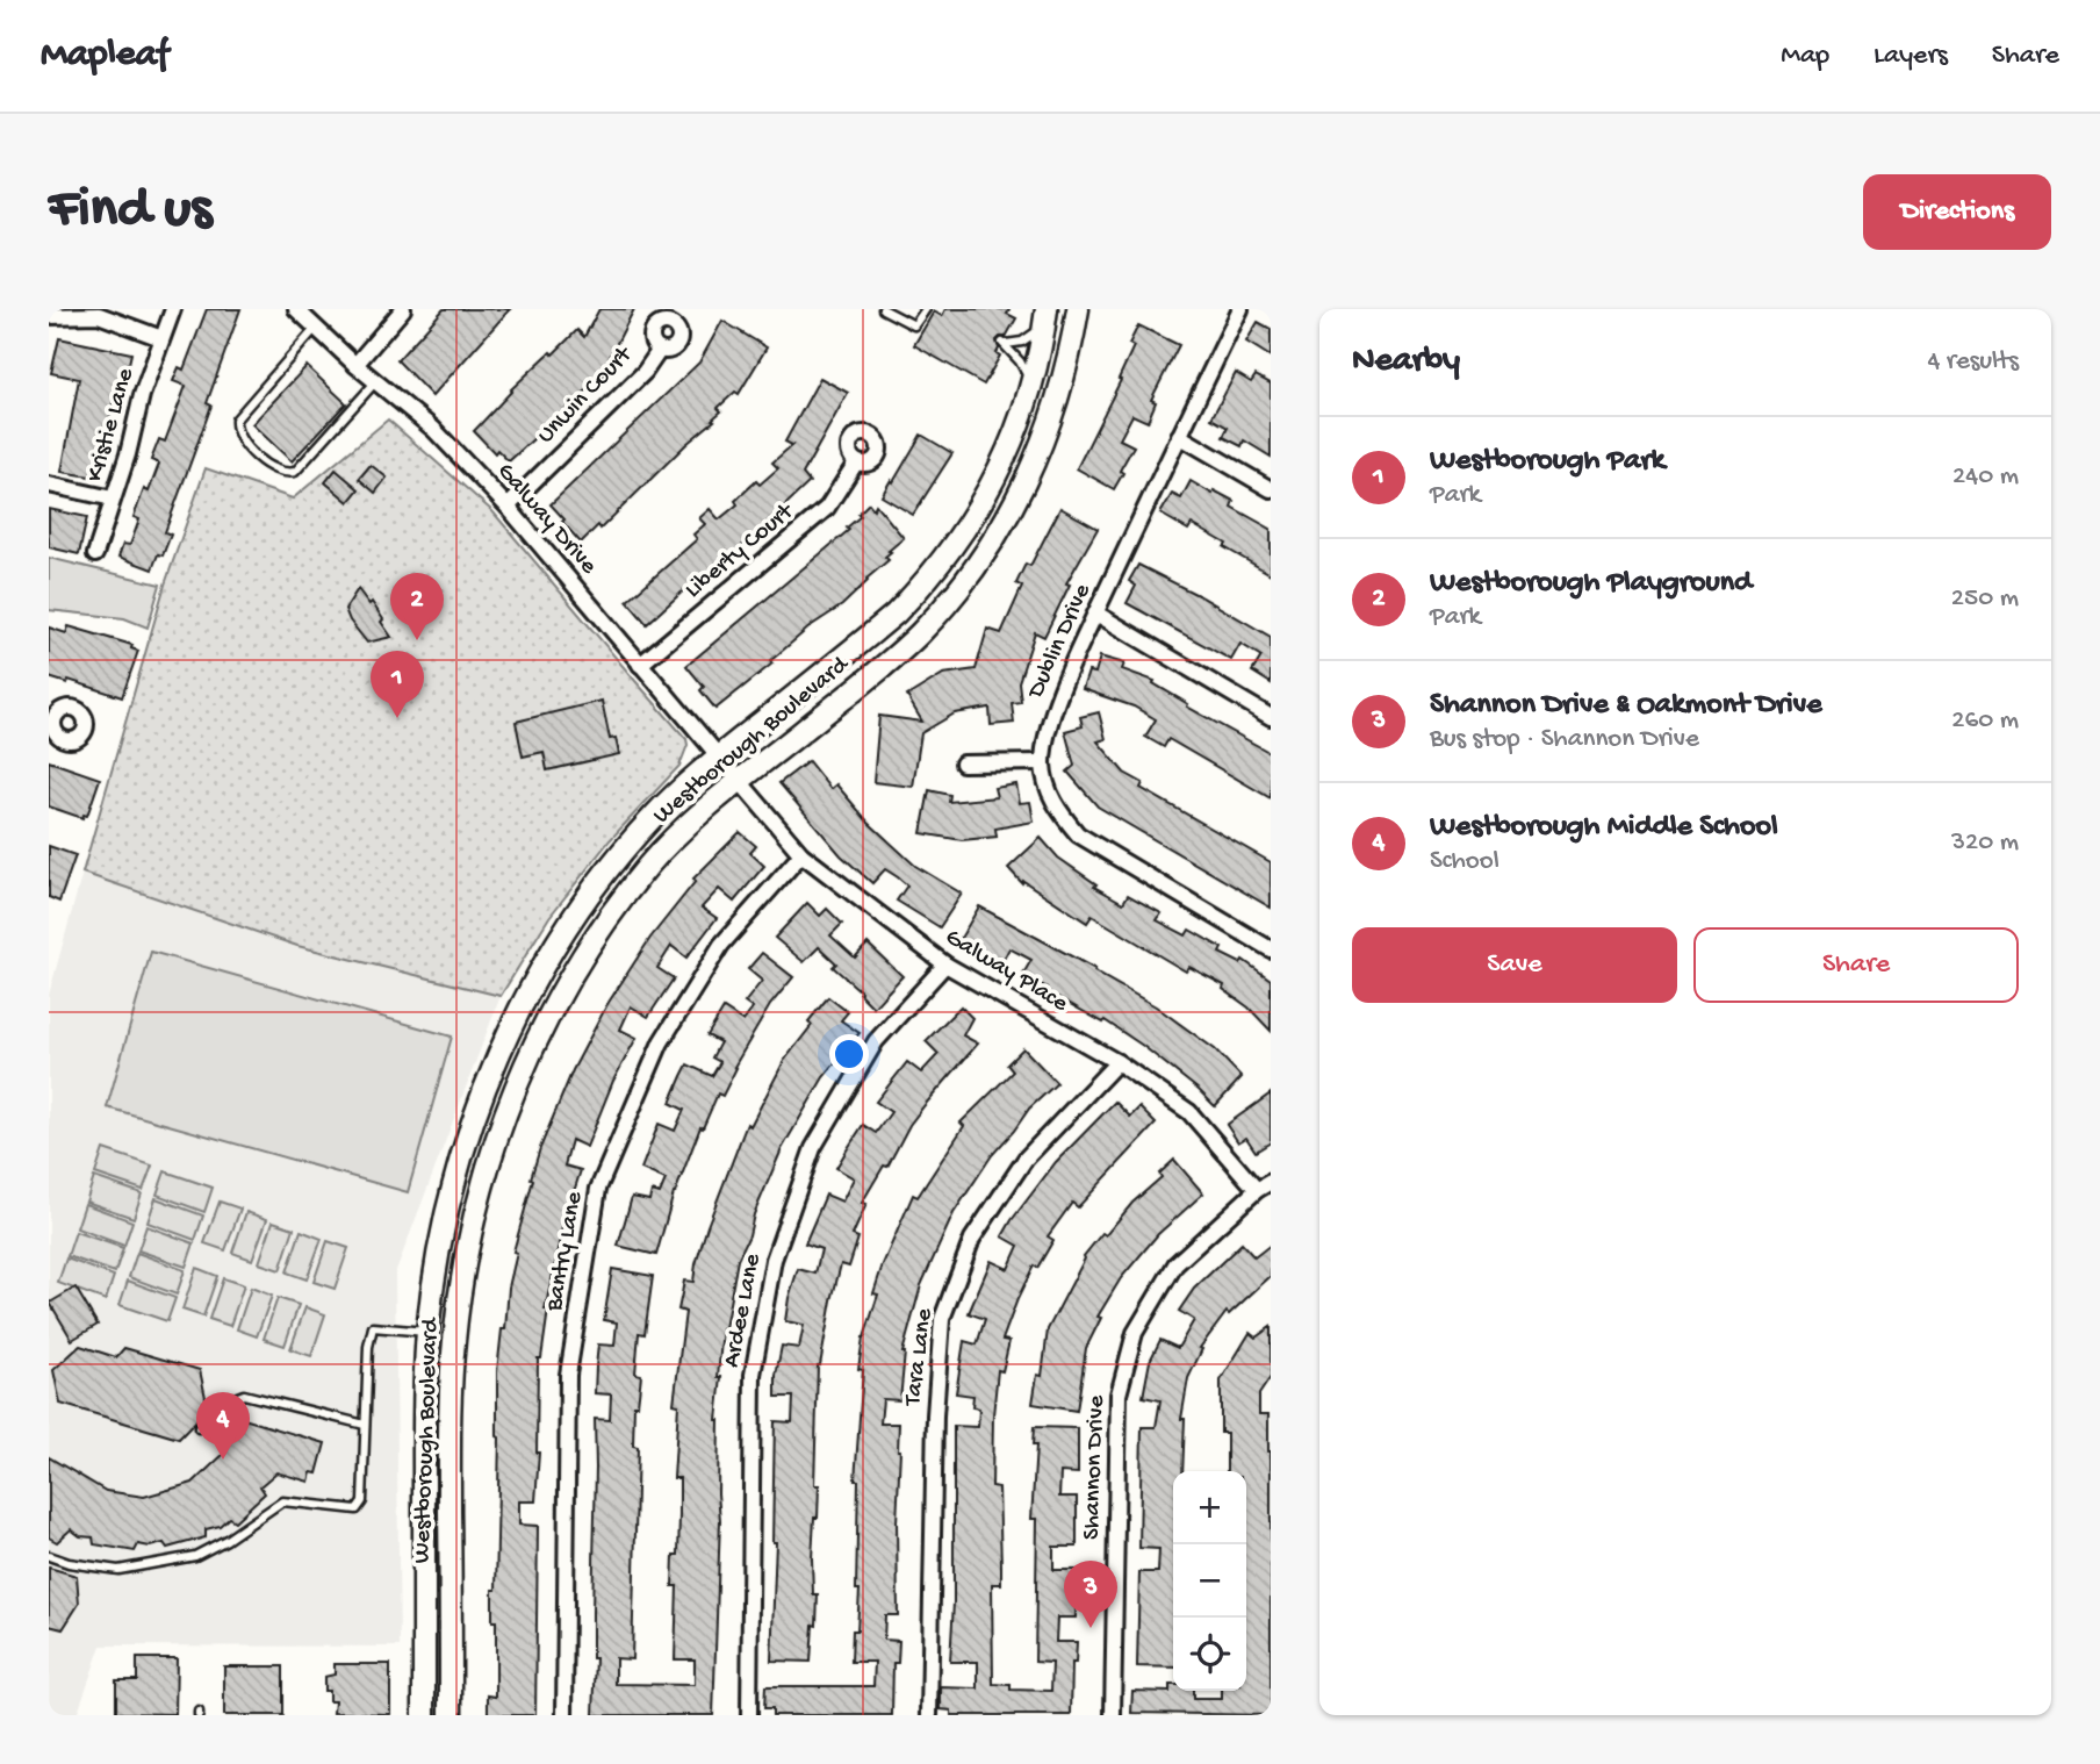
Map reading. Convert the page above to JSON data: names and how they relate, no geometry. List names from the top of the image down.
{
  "streets": {
    "main road": ["Westborough Boulevard"],
    "street": [
      "Unwin Court",
      "Kristie Lane",
      "Galway Drive",
      "Liberty Court",
      "Dublin Drive",
      "Galway Place",
      "Bantry Lane",
      "Ardee Lane",
      "Tara Lane",
      "Shannon Drive"
    ]
  },
  "crossings": [
    ["Unwin Court", "Galway Drive"],
    ["Galway Drive", "Liberty Court"],
    ["Galway Drive", "Westborough Boulevard"],
    ["Galway Drive", "Galway Place"],
    ["Westborough Boulevard", "Galway Place"],
    ["Galway Place", "Bantry Lane"],
    ["Galway Place", "Ardee Lane"],
    ["Galway Place", "Tara Lane"],
    ["Galway Place", "Shannon Drive"]
  ],
  "page": {
    "header": "Mapleaf",
    "nav": ["Map", "Layers", "Share"],
    "buttons": [
      "Directions",
      ["Save", "Share"]
    ],
    "title": "Find us",
    "heading": ["Nearby", "4 results"],
    "list": [
      {
        "mark": "1",
        "name": "Westborough Park",
        "note": "Park",
        "value": "240 m"
      },
      {
        "mark": "2",
        "name": "Westborough Playground",
        "note": "Park",
        "value": "250 m"
      },
      {
        "mark": "3",
        "name": "Shannon Drive & Oakmont Drive",
        "note": "Bus stop · Shannon Drive",
        "value": "260 m"
      },
      {
        "mark": "4",
        "name": "Westborough Middle School",
        "note": "School",
        "value": "320 m"
      }
    ],
    "pins": [
      "2",
      "1",
      "4",
      "3"
    ],
    "map_buttons": ["+", "−"]
  }
}
